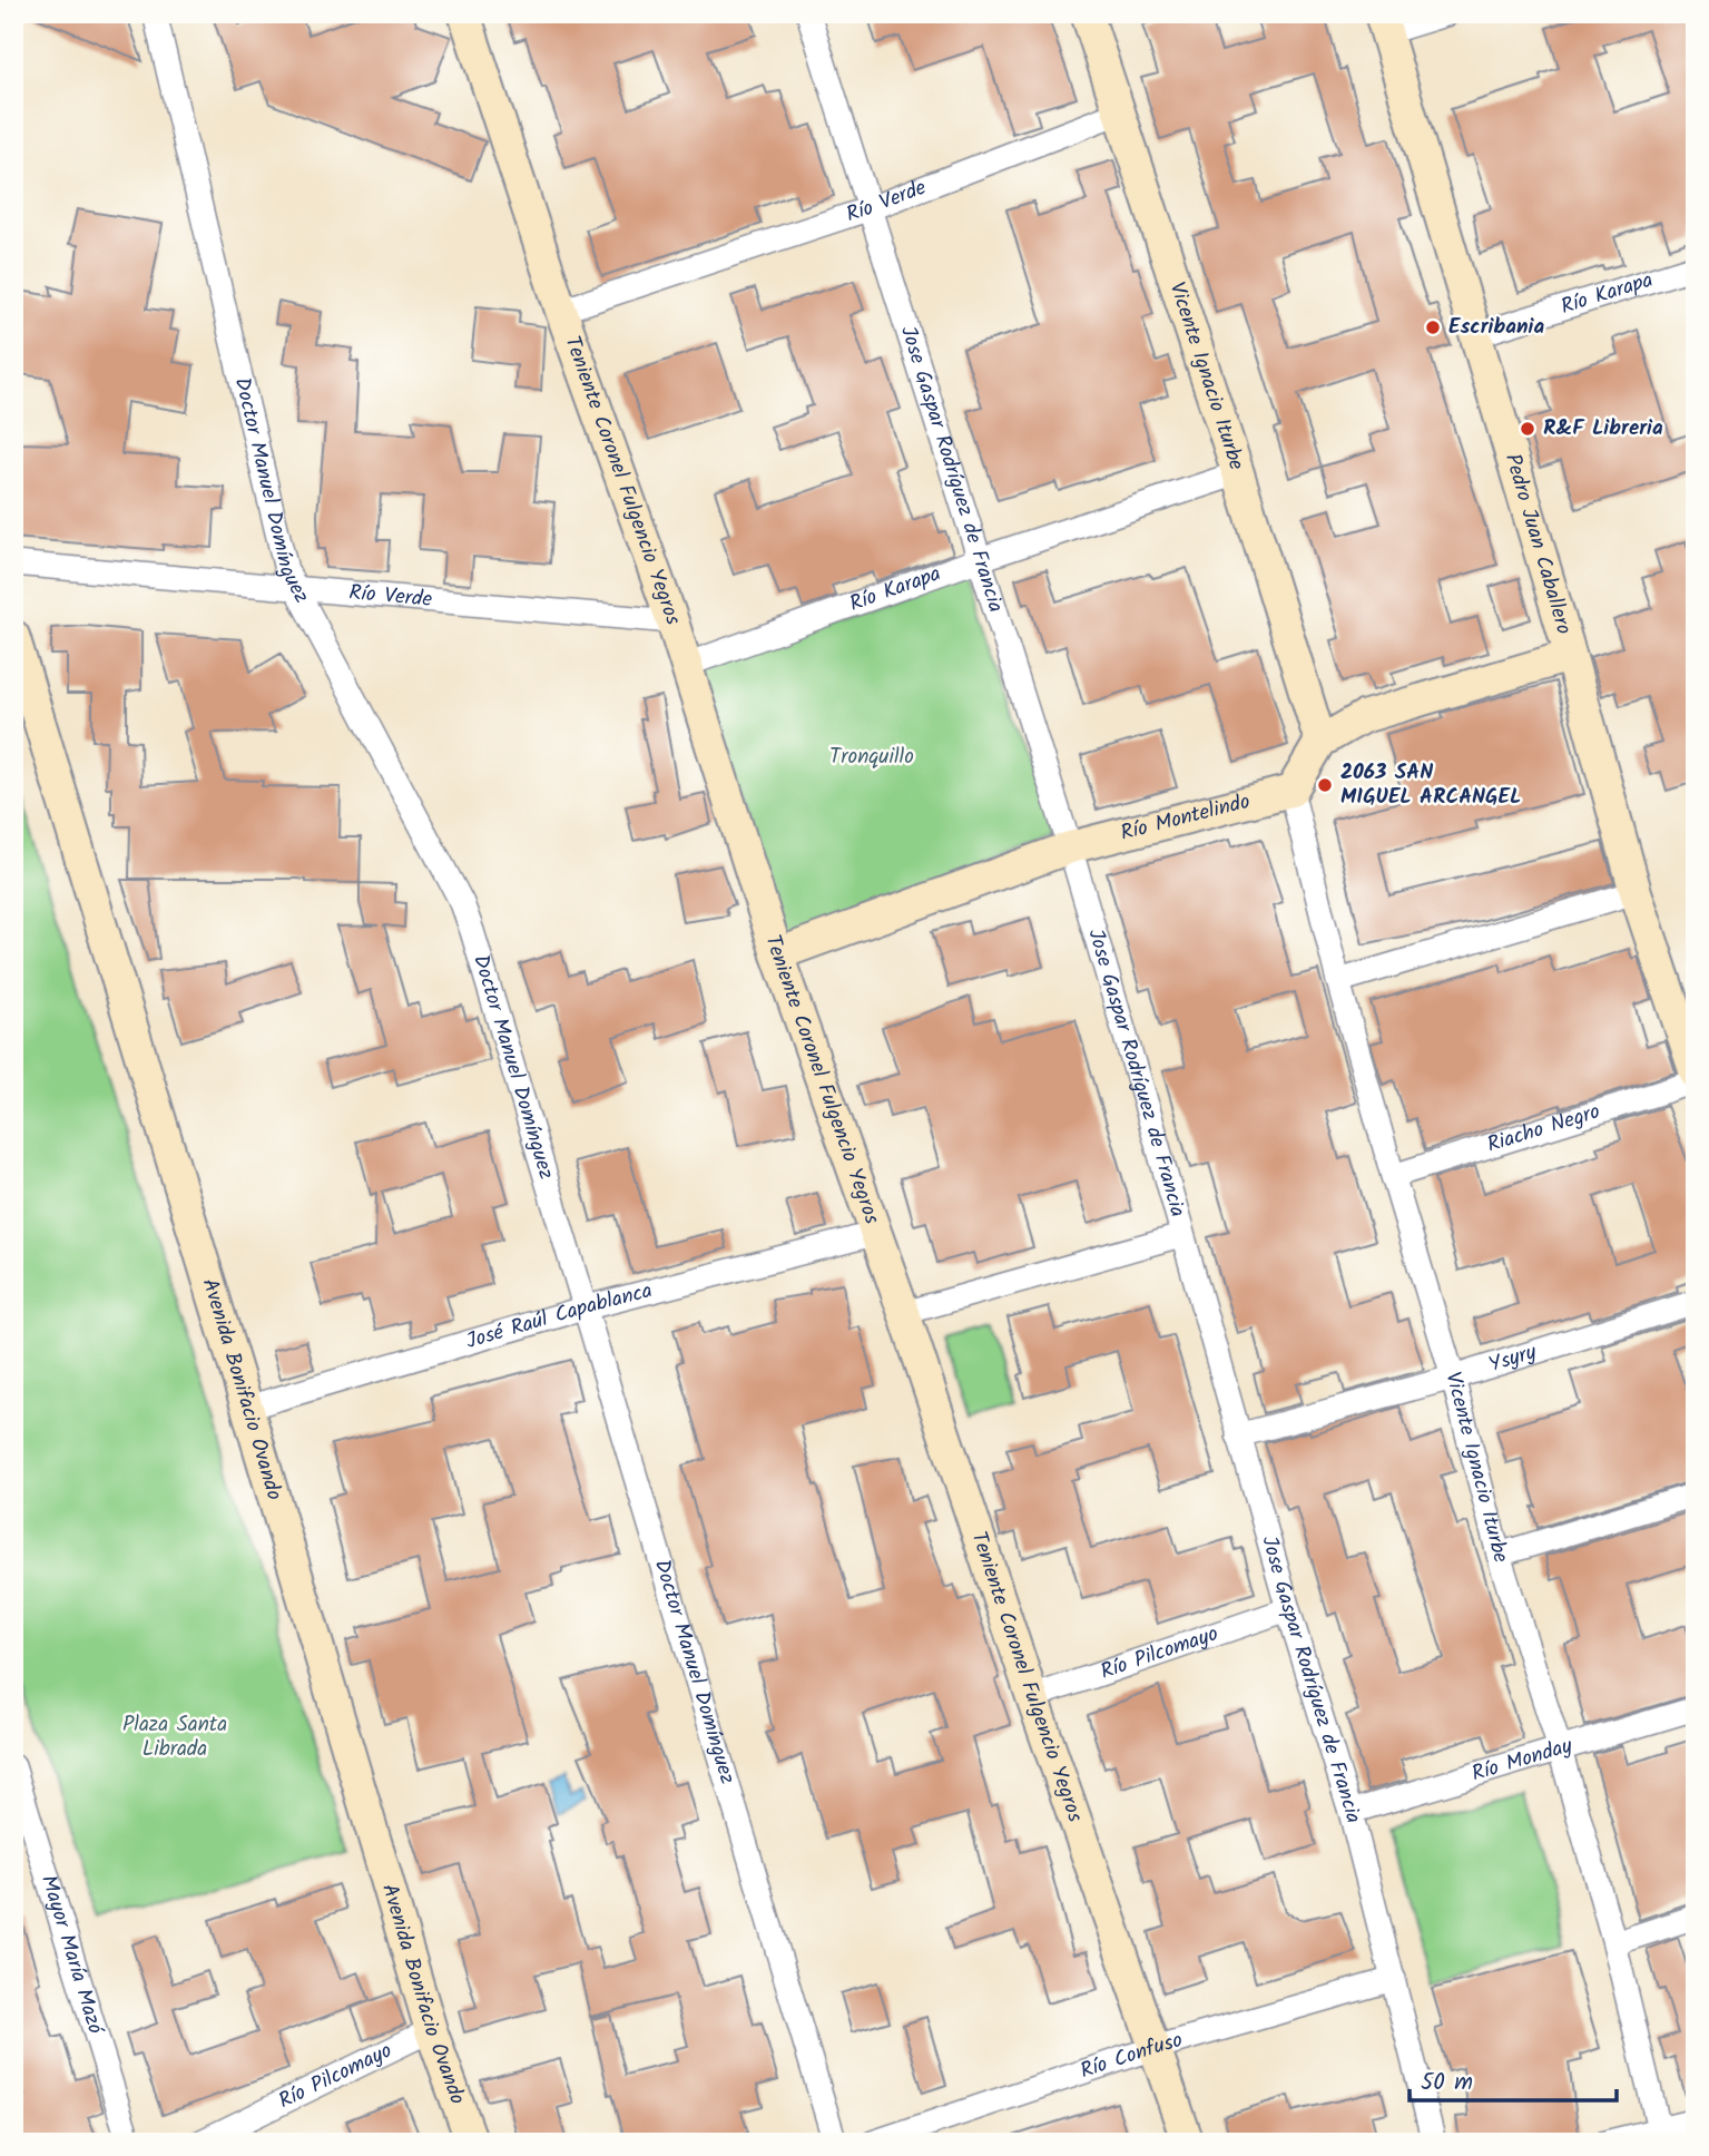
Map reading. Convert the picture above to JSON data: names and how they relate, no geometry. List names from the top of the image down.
{
  "streets": {
    "street": [
      "Río Verde",
      "Río Karapa",
      "Vicente Ignacio Iturbe",
      "Jose Gaspar Rodríguez de Francia",
      "Teniente Coronel Fulgencio Yegros",
      "Doctor Manuel Domínguez",
      "Pedro Juan Caballero",
      "Río Montelindo",
      "Riacho Negro",
      "José Raúl Capablanca",
      "Ysyry",
      "Avenida Bonifacio Ovando",
      "Río Pilcomayo",
      "Río Monday",
      "Mayor María Mazó",
      "Río Confuso"
    ]
  },
  "crossings": [
    ["Río Verde", "Vicente Ignacio Iturbe"],
    ["Río Verde", "Jose Gaspar Rodríguez de Francia"],
    ["Río Verde", "Teniente Coronel Fulgencio Yegros"],
    ["Río Verde", "Doctor Manuel Domínguez"],
    ["Río Karapa", "Vicente Ignacio Iturbe"],
    ["Río Karapa", "Jose Gaspar Rodríguez de Francia"],
    ["Río Karapa", "Teniente Coronel Fulgencio Yegros"],
    ["Río Karapa", "Pedro Juan Caballero"],
    ["Vicente Ignacio Iturbe", "Río Montelindo"],
    ["Vicente Ignacio Iturbe", "Riacho Negro"],
    ["Vicente Ignacio Iturbe", "Ysyry"],
    ["Vicente Ignacio Iturbe", "Río Monday"],
    ["Jose Gaspar Rodríguez de Francia", "Río Montelindo"],
    ["Jose Gaspar Rodríguez de Francia", "Ysyry"],
    ["Jose Gaspar Rodríguez de Francia", "Río Pilcomayo"],
    ["Jose Gaspar Rodríguez de Francia", "Río Monday"],
    ["Jose Gaspar Rodríguez de Francia", "Río Confuso"],
    ["Teniente Coronel Fulgencio Yegros", "Río Montelindo"],
    ["Teniente Coronel Fulgencio Yegros", "José Raúl Capablanca"],
    ["Teniente Coronel Fulgencio Yegros", "Río Pilcomayo"],
    ["Teniente Coronel Fulgencio Yegros", "Río Confuso"],
    ["Doctor Manuel Domínguez", "José Raúl Capablanca"],
    ["José Raúl Capablanca", "Avenida Bonifacio Ovando"],
    ["Avenida Bonifacio Ovando", "Río Pilcomayo"]
  ],
  "parks": ["Tronquillo", "Plaza Santa Librada"],
  "places": ["Escribania", "R&F Libreria", "2063 SAN MIGUEL ARCANGEL"],
  "scale_bar": "50 m"
}
